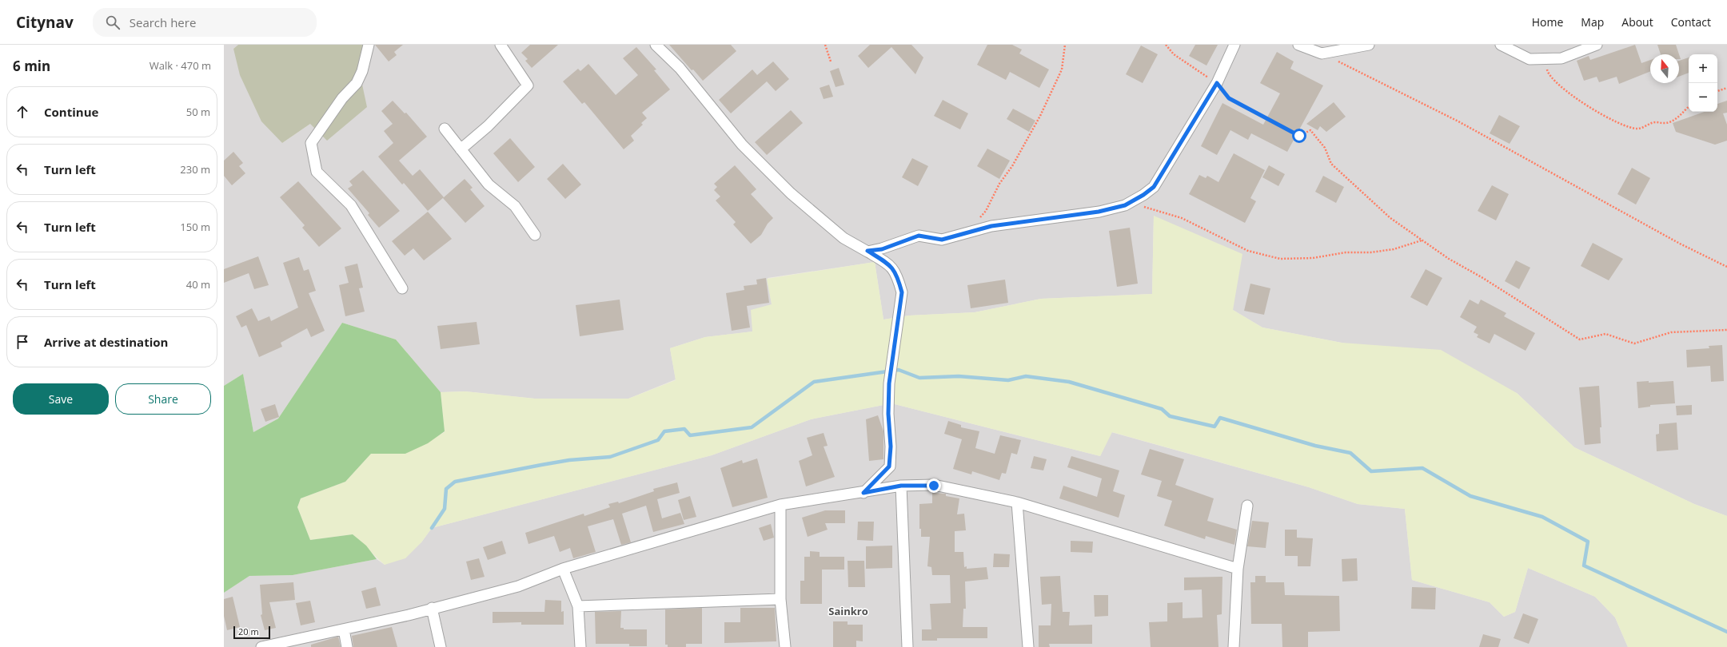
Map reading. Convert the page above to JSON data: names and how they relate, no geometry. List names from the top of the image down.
{
  "districts": ["Sainkro"],
  "scale_bar": "20 m",
  "north": "top",
  "page": {
    "header": "Citynav",
    "search": "Search here",
    "nav": [
      "Home",
      "Map",
      "About",
      "Contact"
    ],
    "heading": ["6 min", "Walk · 470 m"],
    "map_buttons": ["+", "−"],
    "list": [
      ["Continue", "50 m"],
      ["Turn left", "230 m"],
      ["Turn left", "150 m"],
      ["Turn left", "40 m"],
      "Arrive at destination"
    ],
    "buttons": ["Save", "Share"],
    "scale": "20 m"
  }
}
